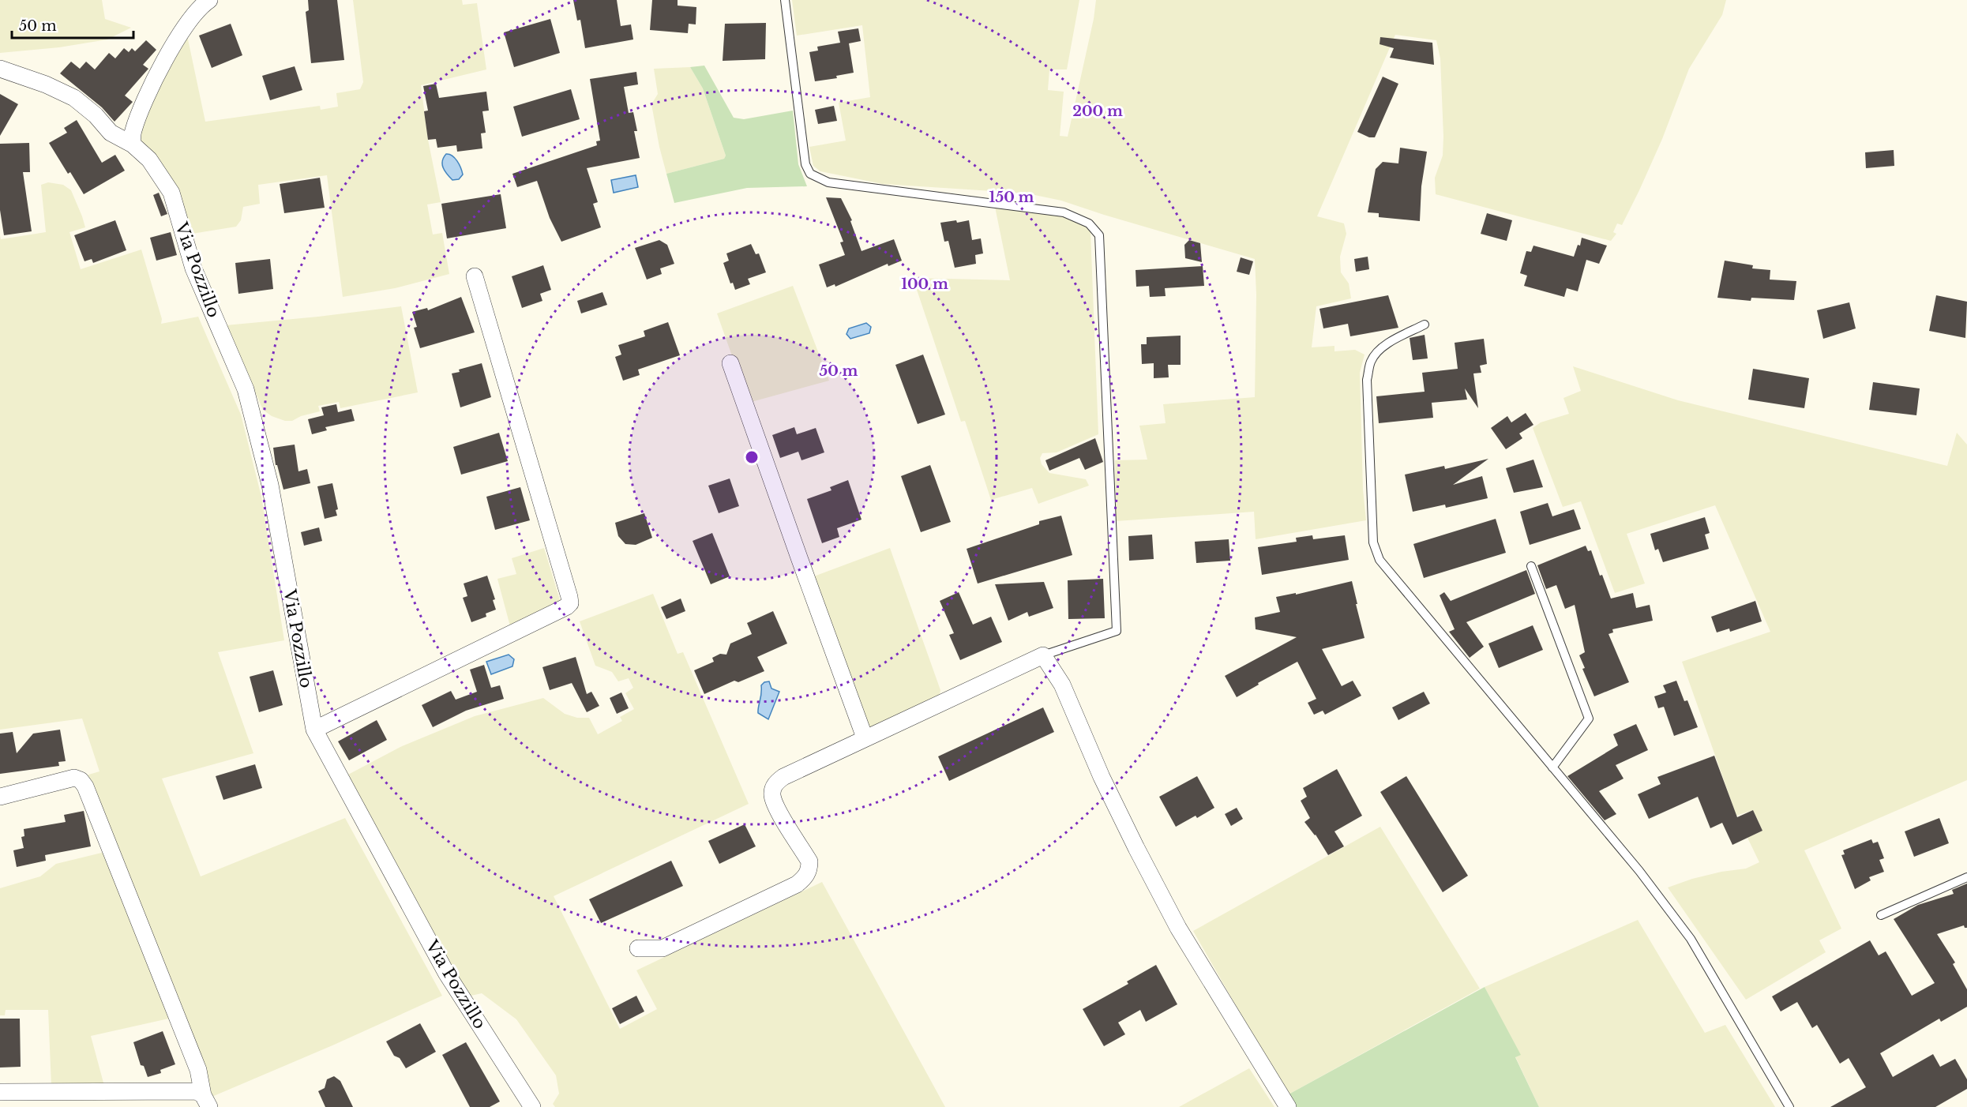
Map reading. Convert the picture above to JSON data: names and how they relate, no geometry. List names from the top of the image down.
{
  "streets": {
    "street": ["Via Pozzillo"]
  },
  "scale_bar": "50 m",
  "rings": [
    "200 m",
    "150 m",
    "100 m",
    "50 m"
  ]
}
